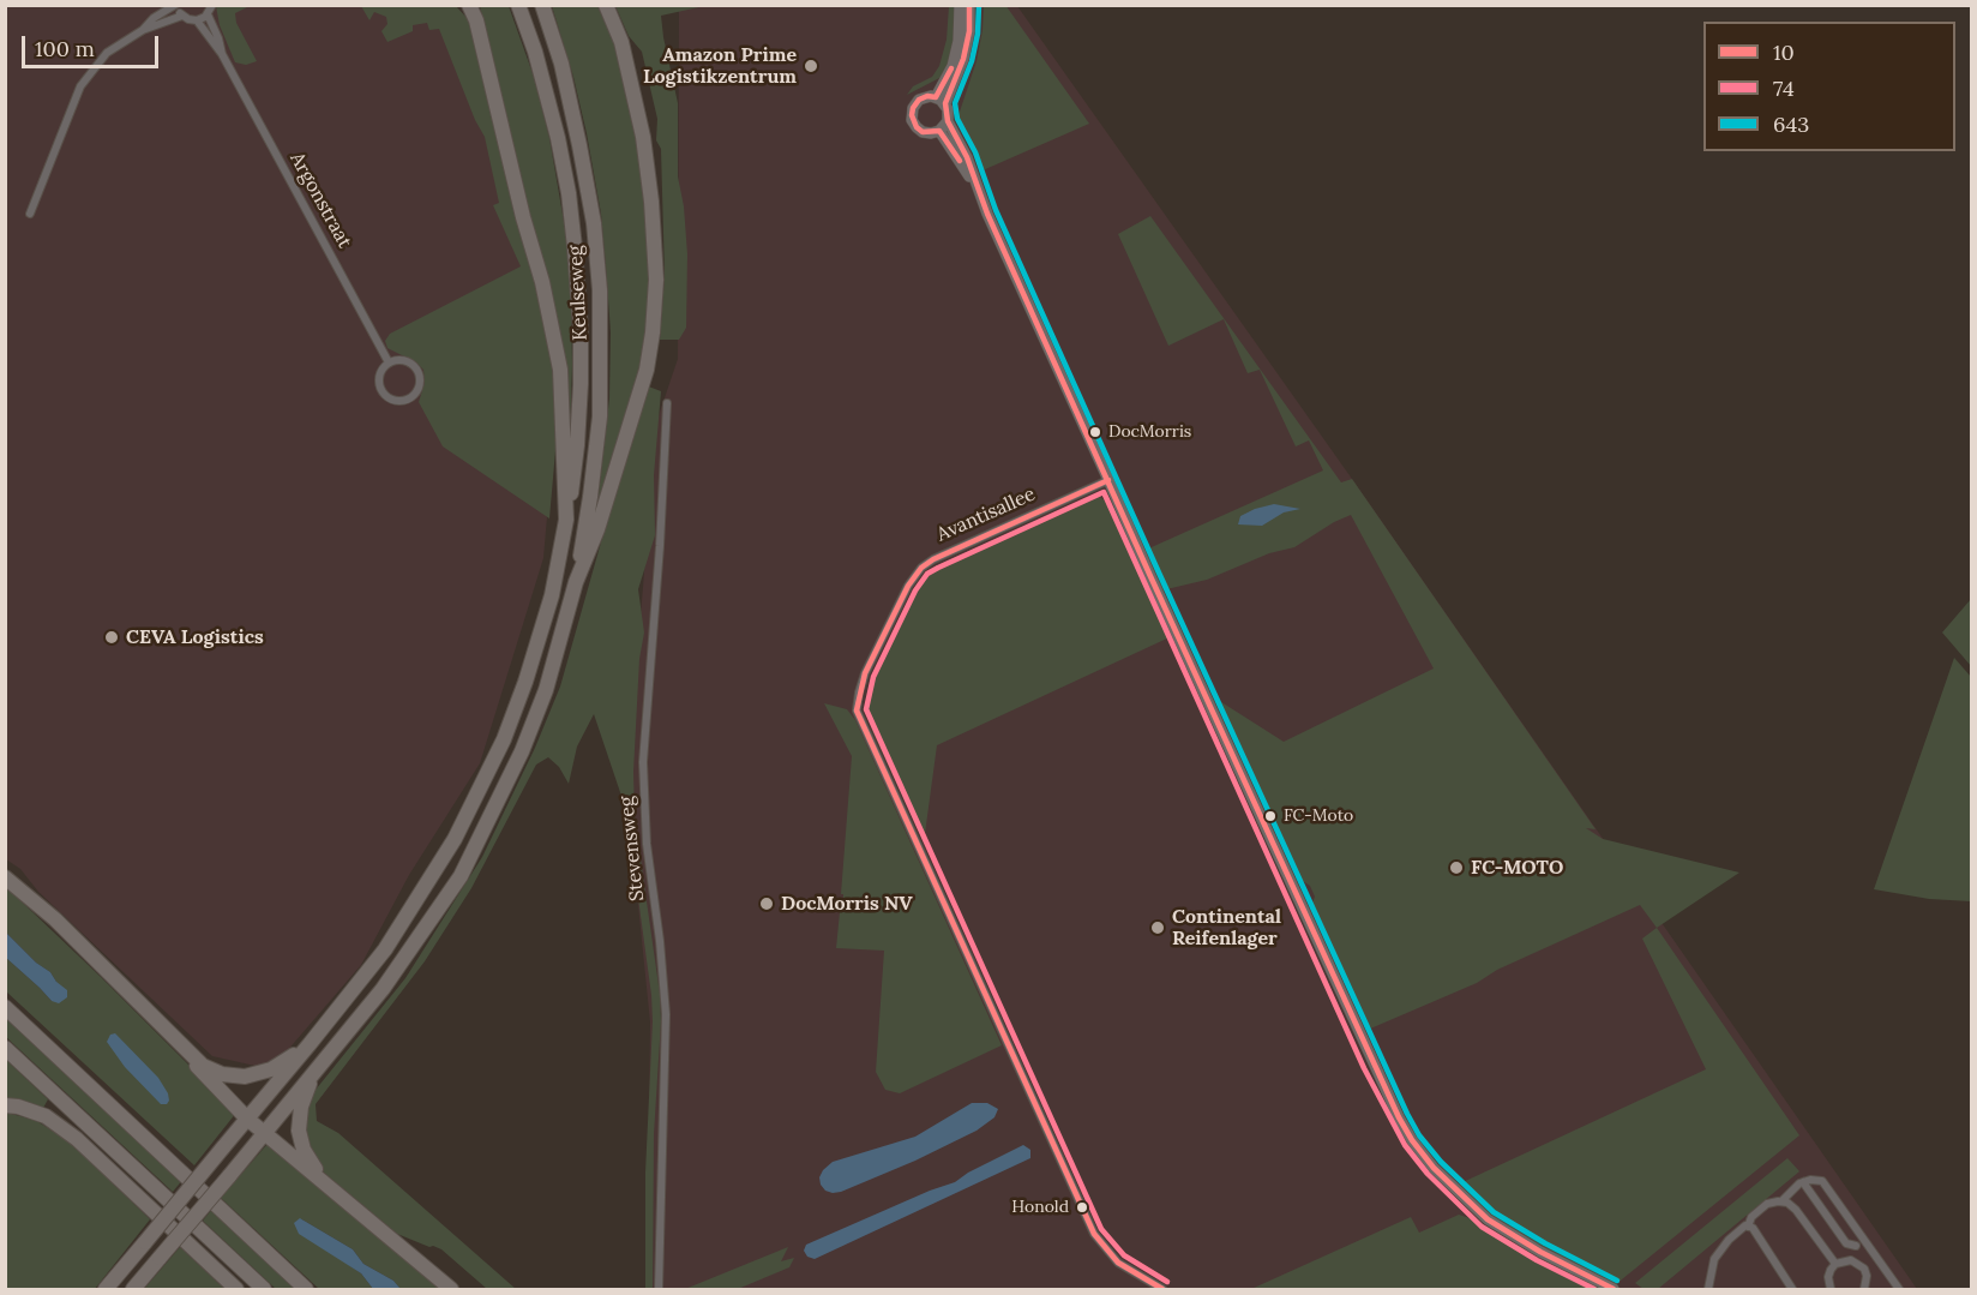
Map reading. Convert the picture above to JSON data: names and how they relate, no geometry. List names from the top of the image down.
{
  "streets": {
    "highway": ["Keulseweg"],
    "street": ["Argonstraat", "Avantisallee", "Stevensweg"]
  },
  "places": [
    "Amazon Prime Logistikzentrum",
    "DocMorris",
    "CEVA Logistics",
    "FC-Moto",
    "FC-MOTO",
    "DocMorris NV",
    "Continental Reifenlager",
    "Honold"
  ],
  "lines": ["transit line 10", "transit line 643", "transit line 74"],
  "legend": ["10", "74", "643"],
  "scale_bar": "100 m"
}
